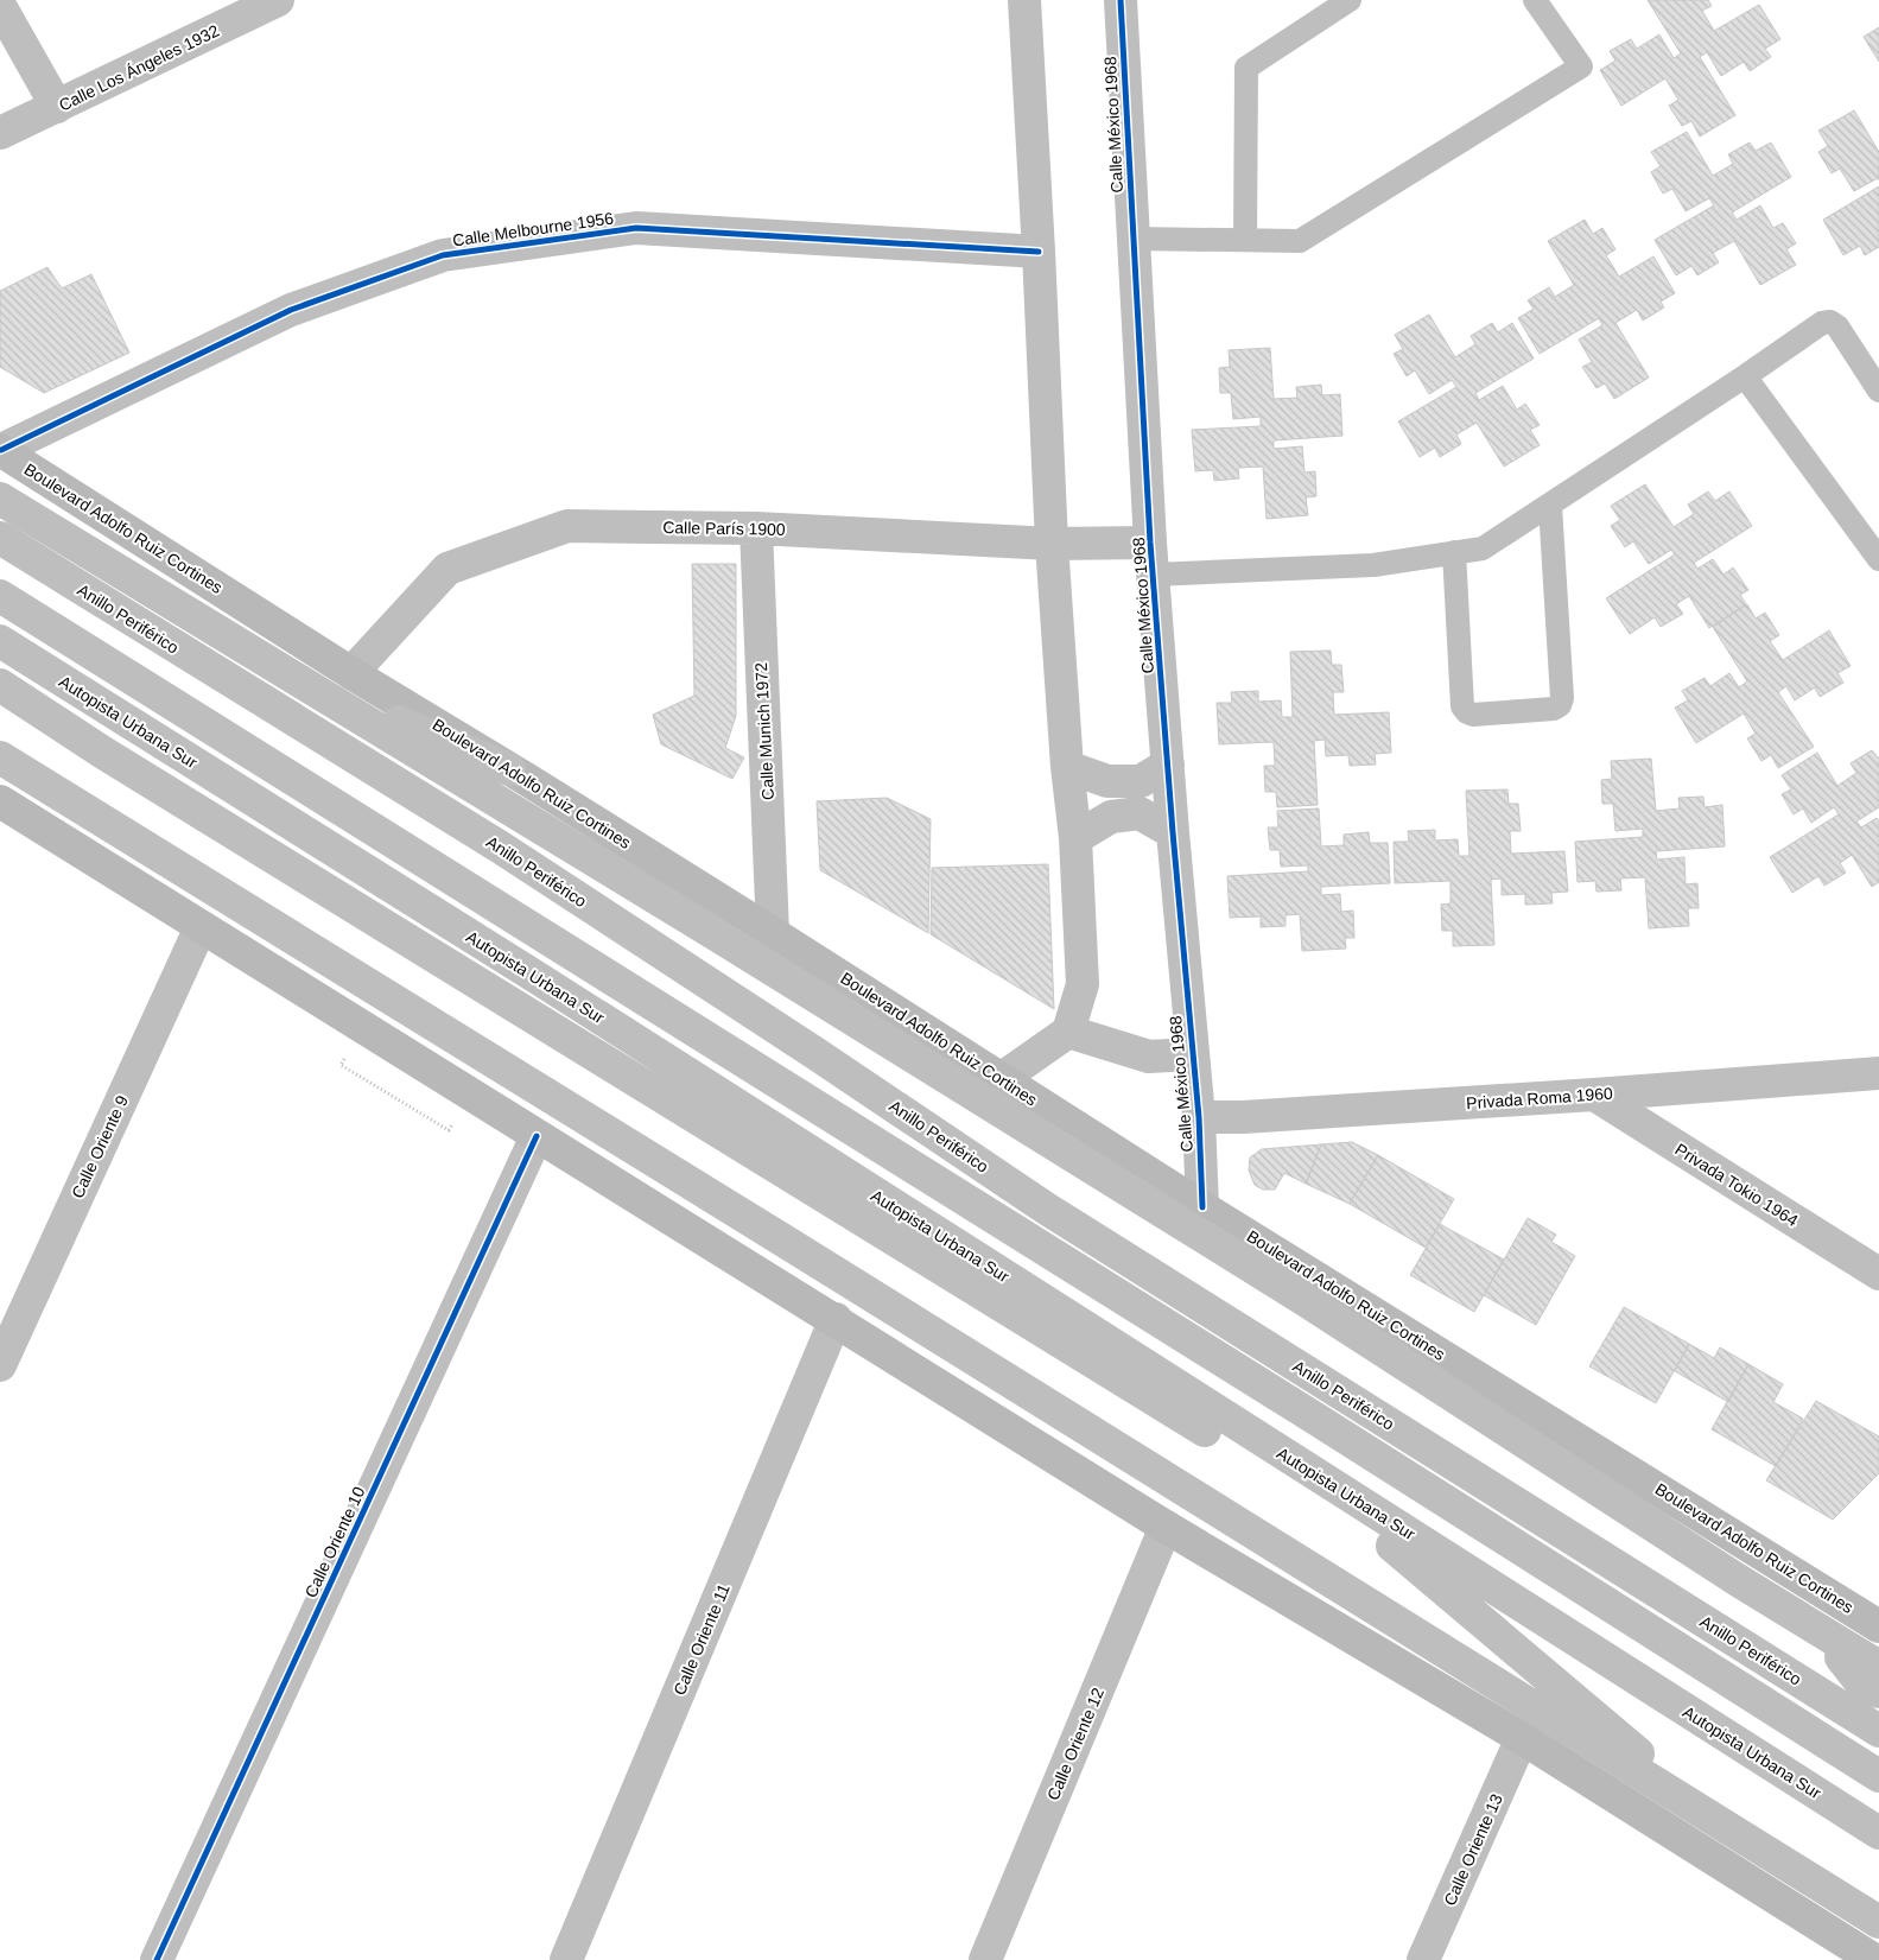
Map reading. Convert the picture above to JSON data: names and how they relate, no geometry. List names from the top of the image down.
{
  "streets": {
    "main road": [
      "Calle Los Ángeles 1932",
      "Calle México 1968",
      "Calle Melbourne 1956",
      "Boulevard Adolfo Ruiz Cortines",
      "Calle París 1900",
      "Anillo Periférico",
      "Autopista Urbana Sur",
      "Calle Munich 1972",
      "Privada Roma 1960",
      "Calle Oriente 9",
      "Privada Tokio 1964",
      "Calle Oriente 10",
      "Calle Oriente 11",
      "Calle Oriente 12",
      "Calle Oriente 13"
    ]
  },
  "crossings": [
    ["Calle México 1968", "Boulevard Adolfo Ruiz Cortines"],
    ["Calle México 1968", "Calle París 1900"],
    ["Calle México 1968", "Privada Roma 1960"],
    ["Calle Melbourne 1956", "Boulevard Adolfo Ruiz Cortines"],
    ["Boulevard Adolfo Ruiz Cortines", "Calle París 1900"],
    ["Boulevard Adolfo Ruiz Cortines", "Calle Munich 1972"],
    ["Calle París 1900", "Calle Munich 1972"],
    ["Privada Roma 1960", "Privada Tokio 1964"]
  ]
}
